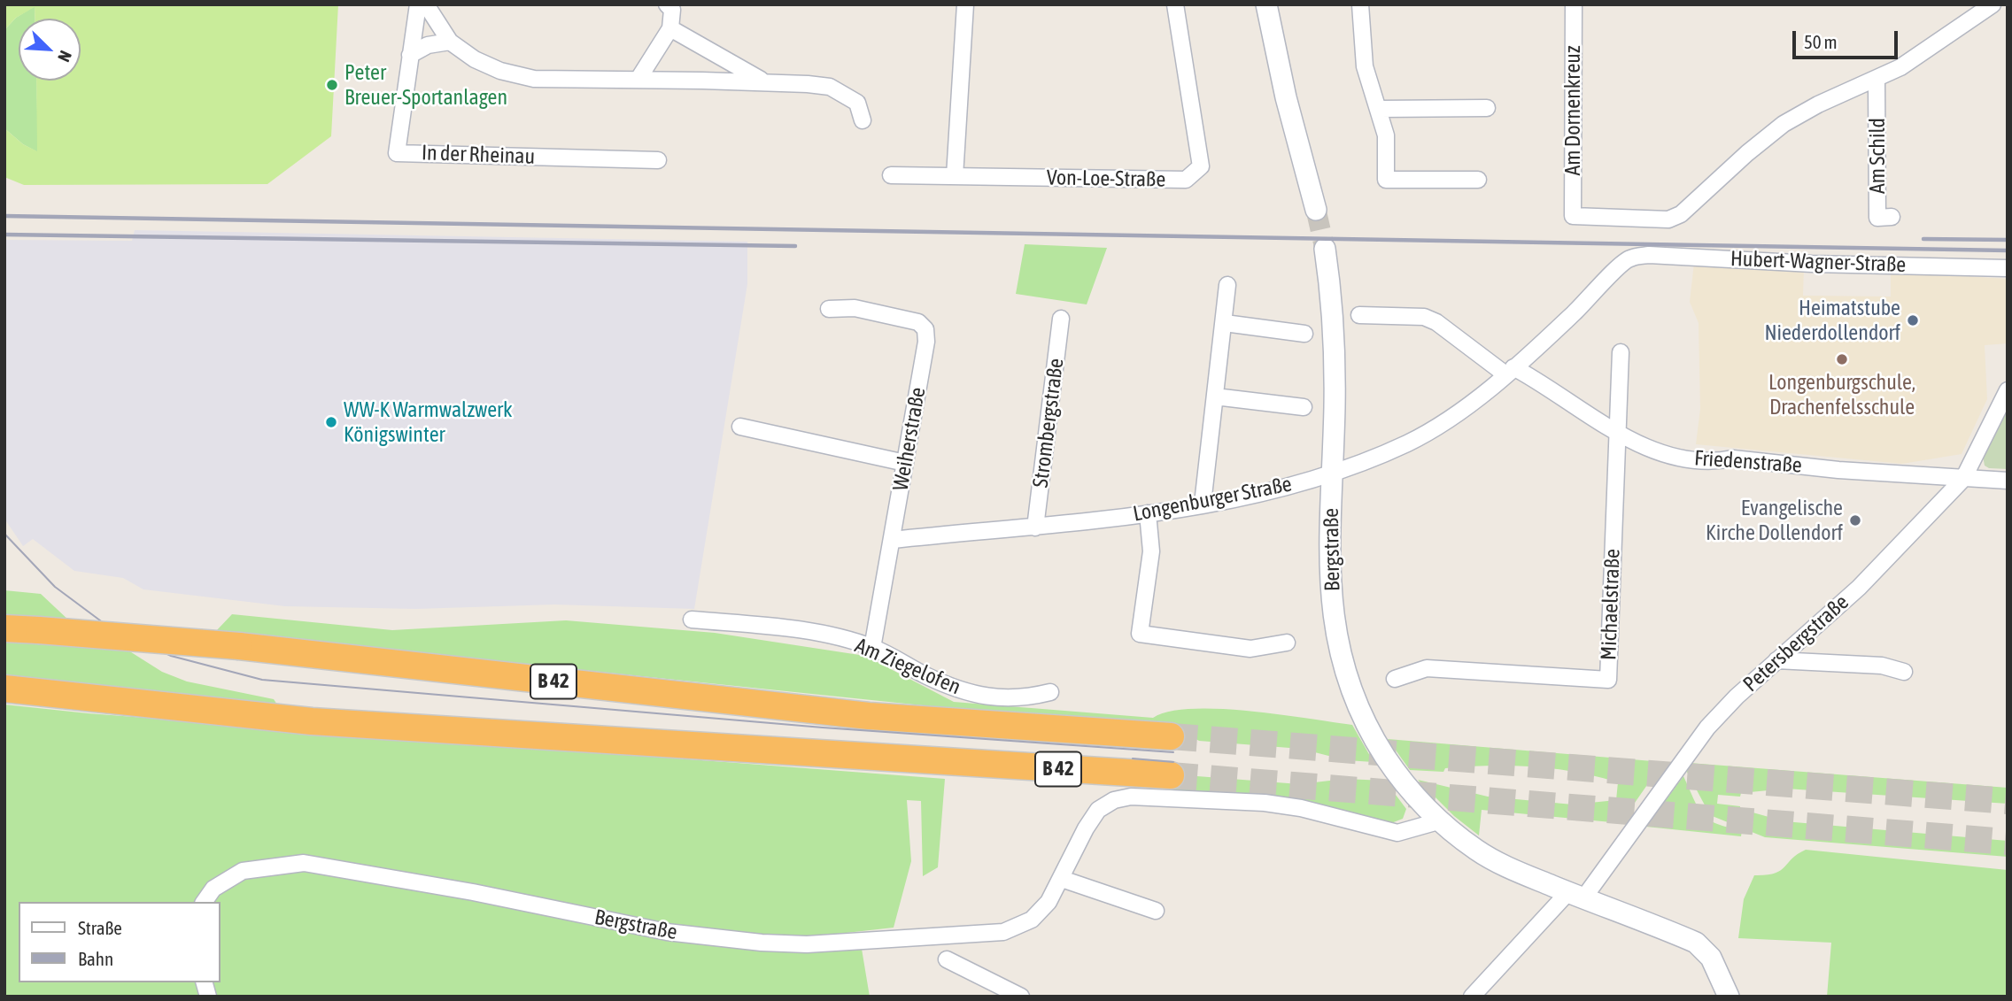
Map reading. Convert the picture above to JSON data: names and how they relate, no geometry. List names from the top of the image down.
{
  "streets": {
    "highway": ["B 42"],
    "street": [
      "Am Dornenkreuz",
      "In der Rheinau",
      "Am Schild",
      "Von-Loe-Straße",
      "Hubert-Wagner-Straße",
      "Strombergstraße",
      "Weiherstraße",
      "Friedenstraße",
      "Longenburger Straße",
      "Bergstraße",
      "Michaelstraße",
      "Petersbergstraße",
      "Am Ziegelofen"
    ]
  },
  "crossings": [
    ["Am Dornenkreuz", "Am Schild"],
    ["Hubert-Wagner-Straße", "Longenburger Straße"],
    ["Strombergstraße", "Longenburger Straße"],
    ["Weiherstraße", "Longenburger Straße"],
    ["Weiherstraße", "Am Ziegelofen"],
    ["Friedenstraße", "Longenburger Straße"],
    ["Friedenstraße", "Michaelstraße"],
    ["Friedenstraße", "Petersbergstraße"],
    ["Longenburger Straße", "Bergstraße"],
    ["Bergstraße", "Petersbergstraße"]
  ],
  "places": [
    "Peter Breuer-Sportanlagen",
    "Heimatstube Niederdollendorf",
    "Longenburgschule, Drachenfelsschule",
    "WW-K Warmwalzwerk Königswinter",
    "Evangelische Kirche Dollendorf"
  ],
  "legend": ["Straße", "Bahn"],
  "scale_bar": "50 m",
  "north": "bottom right"
}
